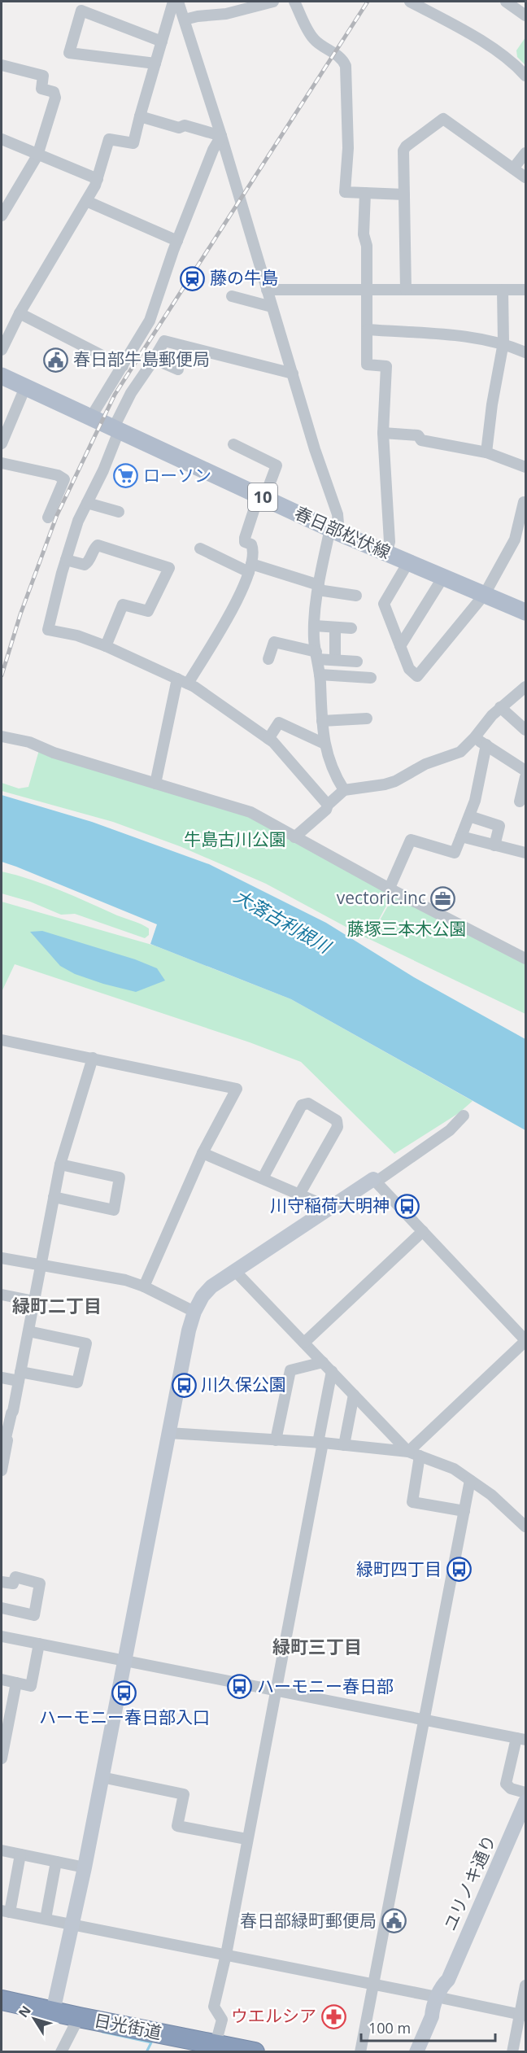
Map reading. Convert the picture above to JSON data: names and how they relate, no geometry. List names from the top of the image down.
{
  "streets": {
    "highway": ["日光街道"],
    "main road": ["10", "春日部松伏線"],
    "street": ["ユリノキ通り"]
  },
  "districts": ["緑町二丁目", "緑町三丁目"],
  "water": ["大落古利根川"],
  "parks": ["牛島古川公園", "藤塚三本木公園"],
  "places": {
    "station": ["藤の牛島"],
    "public building": ["春日部牛島郵便局", "春日部緑町郵便局"],
    "supermarket": ["ローソン"],
    "office": ["vectoric.inc"],
    "bus stop": [
      "川守稲荷大明神",
      "川久保公園",
      "緑町四丁目",
      "ハーモニー春日部",
      "ハーモニー春日部入口"
    ],
    "pharmacy": ["ウエルシア"]
  },
  "scale_bar": "100 m",
  "north": "top left"
}
